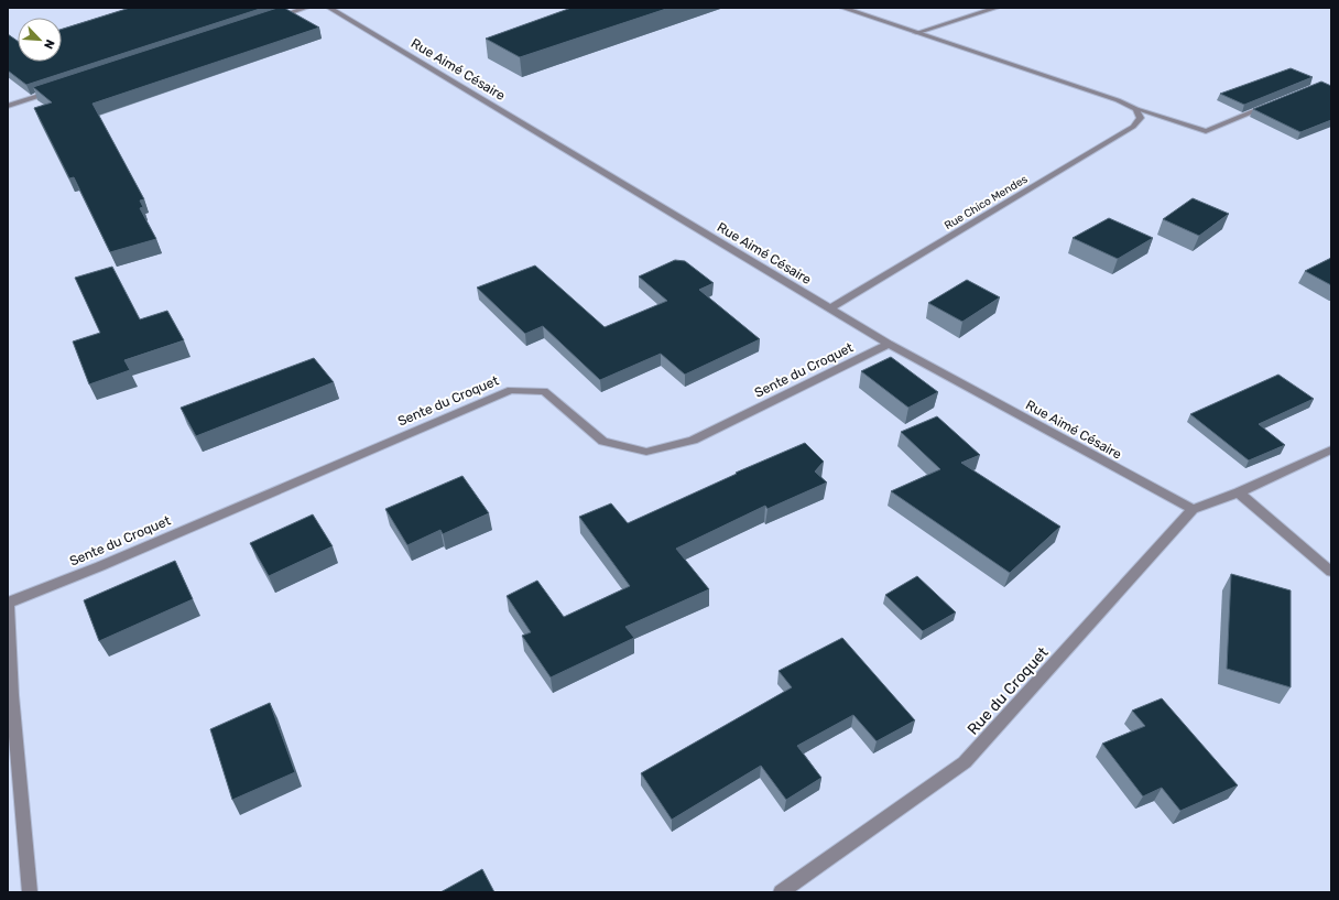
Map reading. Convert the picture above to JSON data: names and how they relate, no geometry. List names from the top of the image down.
{
  "streets": {
    "street": [
      "Rue Aimé Césaire",
      "Rue Chico Mendes",
      "Sente du Croquet",
      "Rue du Croquet"
    ]
  },
  "crossings": [
    ["Rue Aimé Césaire", "Rue Chico Mendes"],
    ["Rue Aimé Césaire", "Sente du Croquet"],
    ["Rue Aimé Césaire", "Rue du Croquet"]
  ],
  "north": "bottom right"
}
